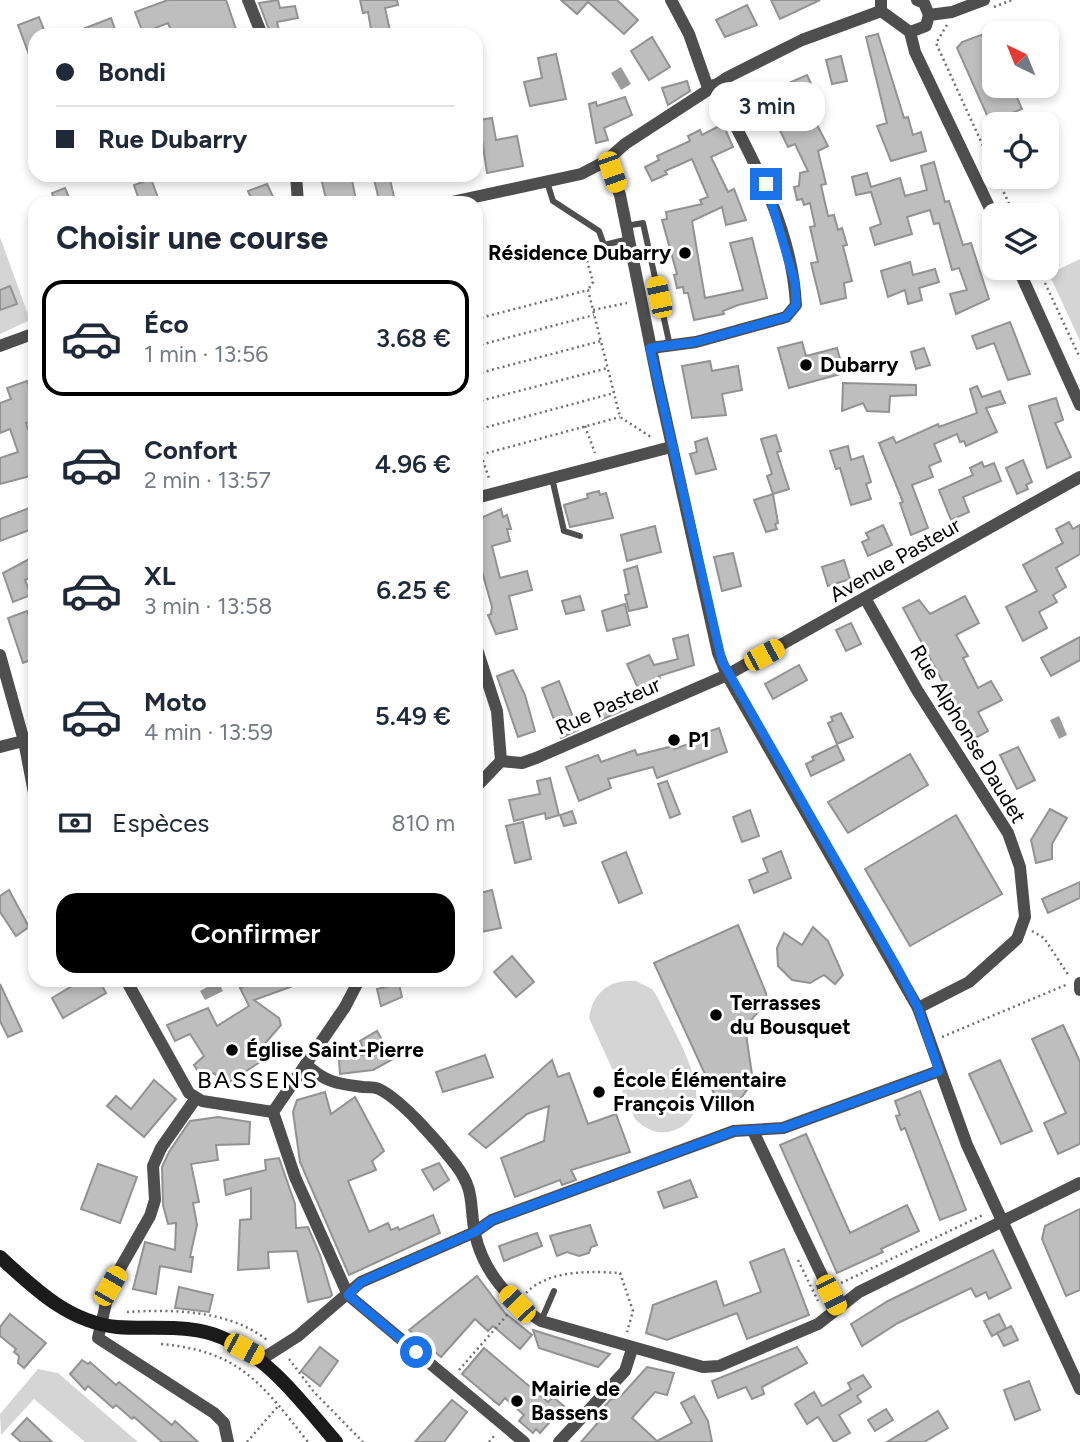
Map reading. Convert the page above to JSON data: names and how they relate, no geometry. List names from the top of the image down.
{
  "streets": {
    "street": ["Avenue Pasteur", "Rue Pasteur", "Rue Alphonse Daudet"]
  },
  "crossings": [
    ["Avenue Pasteur", "Rue Pasteur"],
    ["Avenue Pasteur", "Rue Alphonse Daudet"]
  ],
  "districts": ["BASSENS"],
  "places": [
    "Résidence Dubarry",
    "Dubarry",
    "P1",
    "Terrasses du Bousquet",
    "Église Saint-Pierre",
    "École Élémentaire François Villon",
    "Mairie de Bassens"
  ],
  "north": "top left",
  "page": {
    "banner": ["Bondi", "Rue Dubarry"],
    "bubble": "3 min",
    "heading": "Choisir une course",
    "list": [
      {
        "name": "Éco",
        "note": "1 min · 13:56",
        "value": "3.68 €"
      },
      {
        "name": "Confort",
        "note": "2 min · 13:57",
        "value": "4.96 €"
      },
      {
        "name": "XL",
        "note": "3 min · 13:58",
        "value": "6.25 €"
      },
      {
        "name": "Moto",
        "note": "4 min · 13:59",
        "value": "5.49 €"
      }
    ],
    "pay": ["Espèces", "810 m"],
    "buttons": "Confirmer"
  }
}
